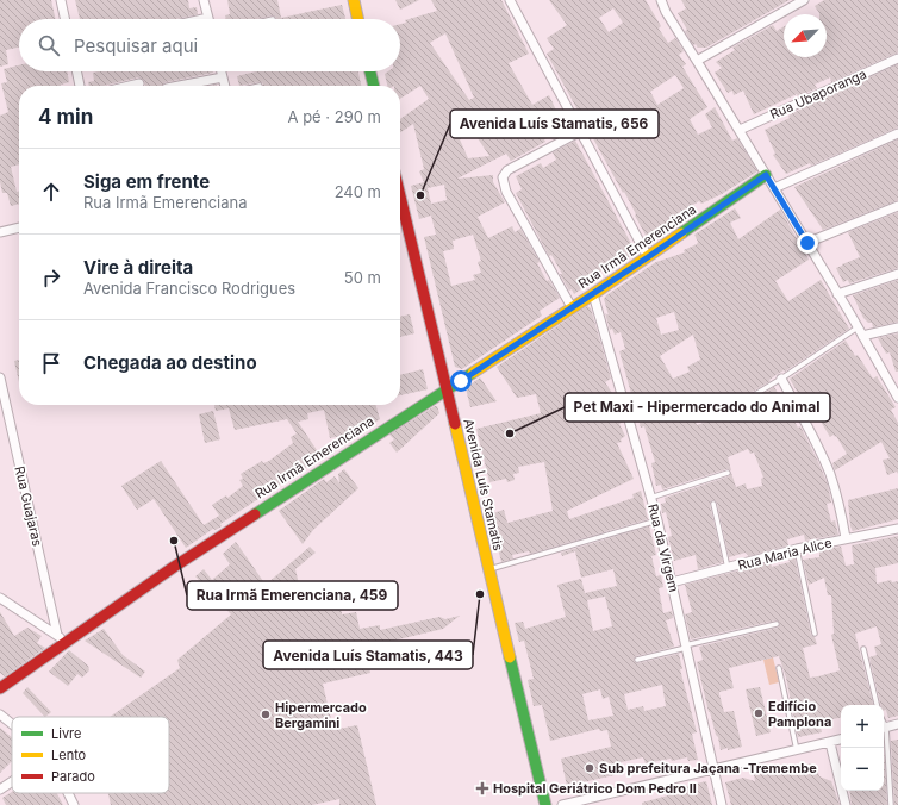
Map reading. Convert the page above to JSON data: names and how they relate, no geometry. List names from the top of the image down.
{
  "streets": {
    "street": [
      "Rua Ubaporanga",
      "Rua Irmã Emerenciana",
      "Avenida Luís Stamatis",
      "Rua Guajaras",
      "Rua da Virgem",
      "Rua Maria Alice"
    ]
  },
  "crossings": [
    ["Rua Irmã Emerenciana", "Avenida Luís Stamatis"],
    ["Rua Irmã Emerenciana", "Rua Guajaras"],
    ["Rua Irmã Emerenciana", "Rua da Virgem"],
    ["Rua da Virgem", "Rua Maria Alice"]
  ],
  "places": {
    "other": [
      "Avenida Luís Stamatis, 656",
      "Pet Maxi - Hipermercado do Animal",
      "Rua Irmã Emerenciana, 459",
      "Avenida Luís Stamatis, 443",
      "Edifício Pamplona",
      "Hipermercado Bergamini",
      "Sub prefeitura Jaçana -Tremembe"
    ],
    "health": ["Hospital Geriátrico Dom Pedro II"]
  },
  "legend": ["Livre", "Lento", "Parado"],
  "north": "bottom left",
  "page": {
    "search": "Pesquisar aqui",
    "heading": ["4 min", "A pé · 290 m"],
    "list": [
      ["Siga em frente", "Rua Irmã Emerenciana", "240 m"],
      ["Vire à direita", "Avenida Francisco Rodrigues", "50 m"],
      "Chegada ao destino"
    ],
    "map_buttons": ["+", "−"]
  }
}
